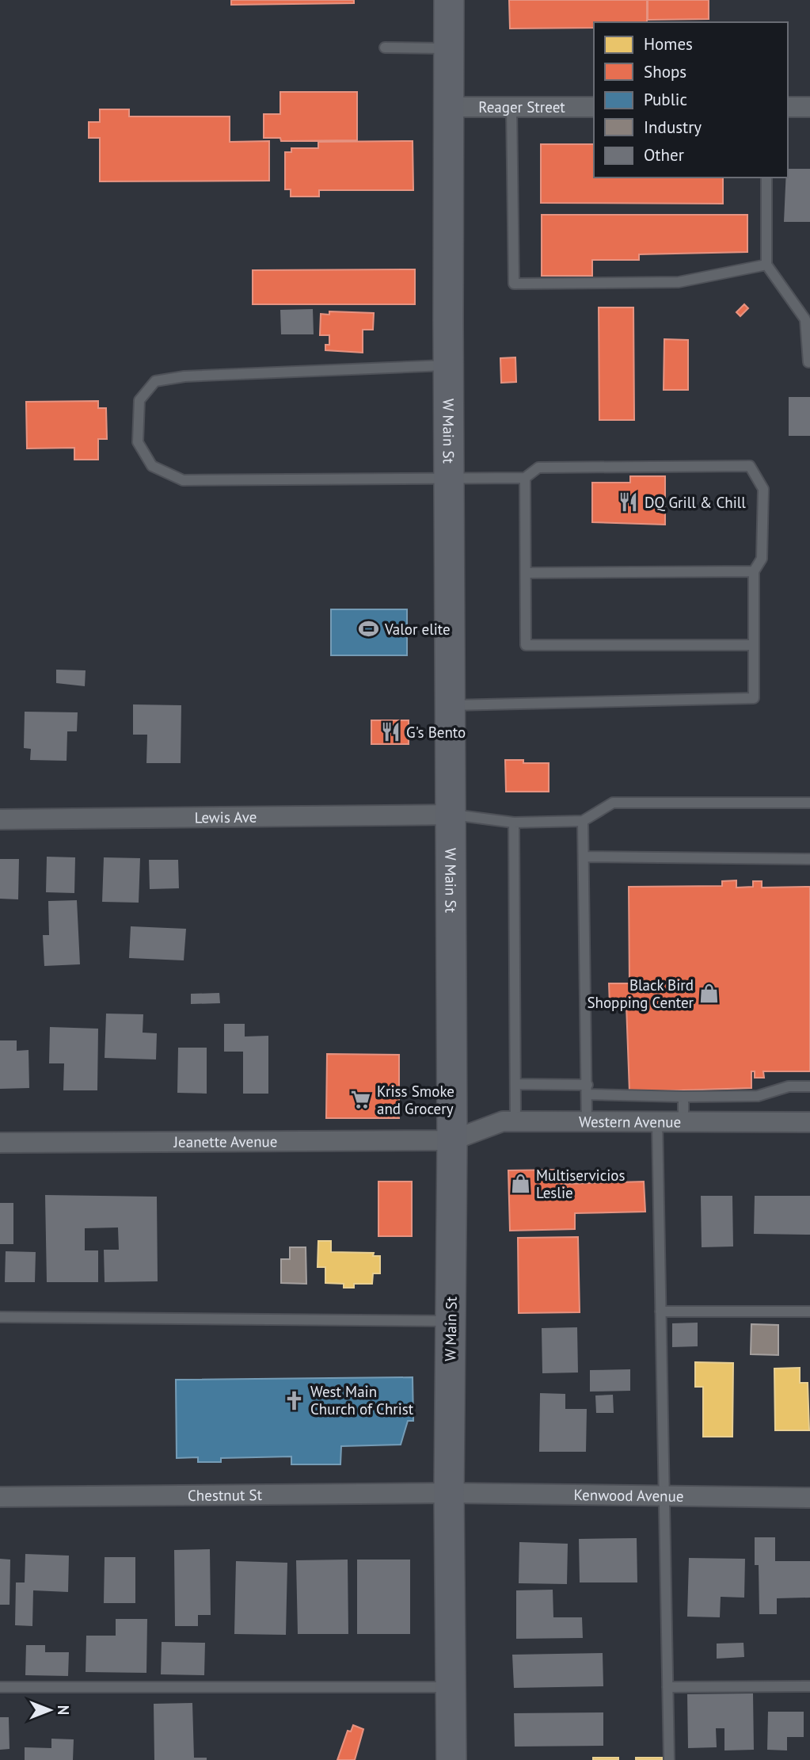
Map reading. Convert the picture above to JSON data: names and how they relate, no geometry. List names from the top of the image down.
{
  "streets": {
    "main road": ["W Main St"],
    "street": [
      "Reager Street",
      "Lewis Ave",
      "Western Avenue",
      "Jeanette Avenue",
      "Chestnut St",
      "Kenwood Avenue"
    ]
  },
  "crossings": [
    ["Reager Street", "W Main St"],
    ["W Main St", "Lewis Ave"],
    ["W Main St", "Western Avenue"],
    ["W Main St", "Jeanette Avenue"],
    ["W Main St", "Chestnut St"],
    ["W Main St", "Kenwood Avenue"],
    ["Western Avenue", "Jeanette Avenue"],
    ["Chestnut St", "Kenwood Avenue"]
  ],
  "places": {
    "restaurant": ["DQ Grill & Chill", "G's Bento"],
    "sports": ["Valor elite"],
    "shop": ["Black Bird Shopping Center", "Multiservicios Leslie"],
    "supermarket": ["Kriss Smoke and Grocery"],
    "church": ["West Main Church of Christ"]
  },
  "legend": [
    "Homes",
    "Shops",
    "Public",
    "Industry",
    "Other"
  ],
  "north": "right"
}
